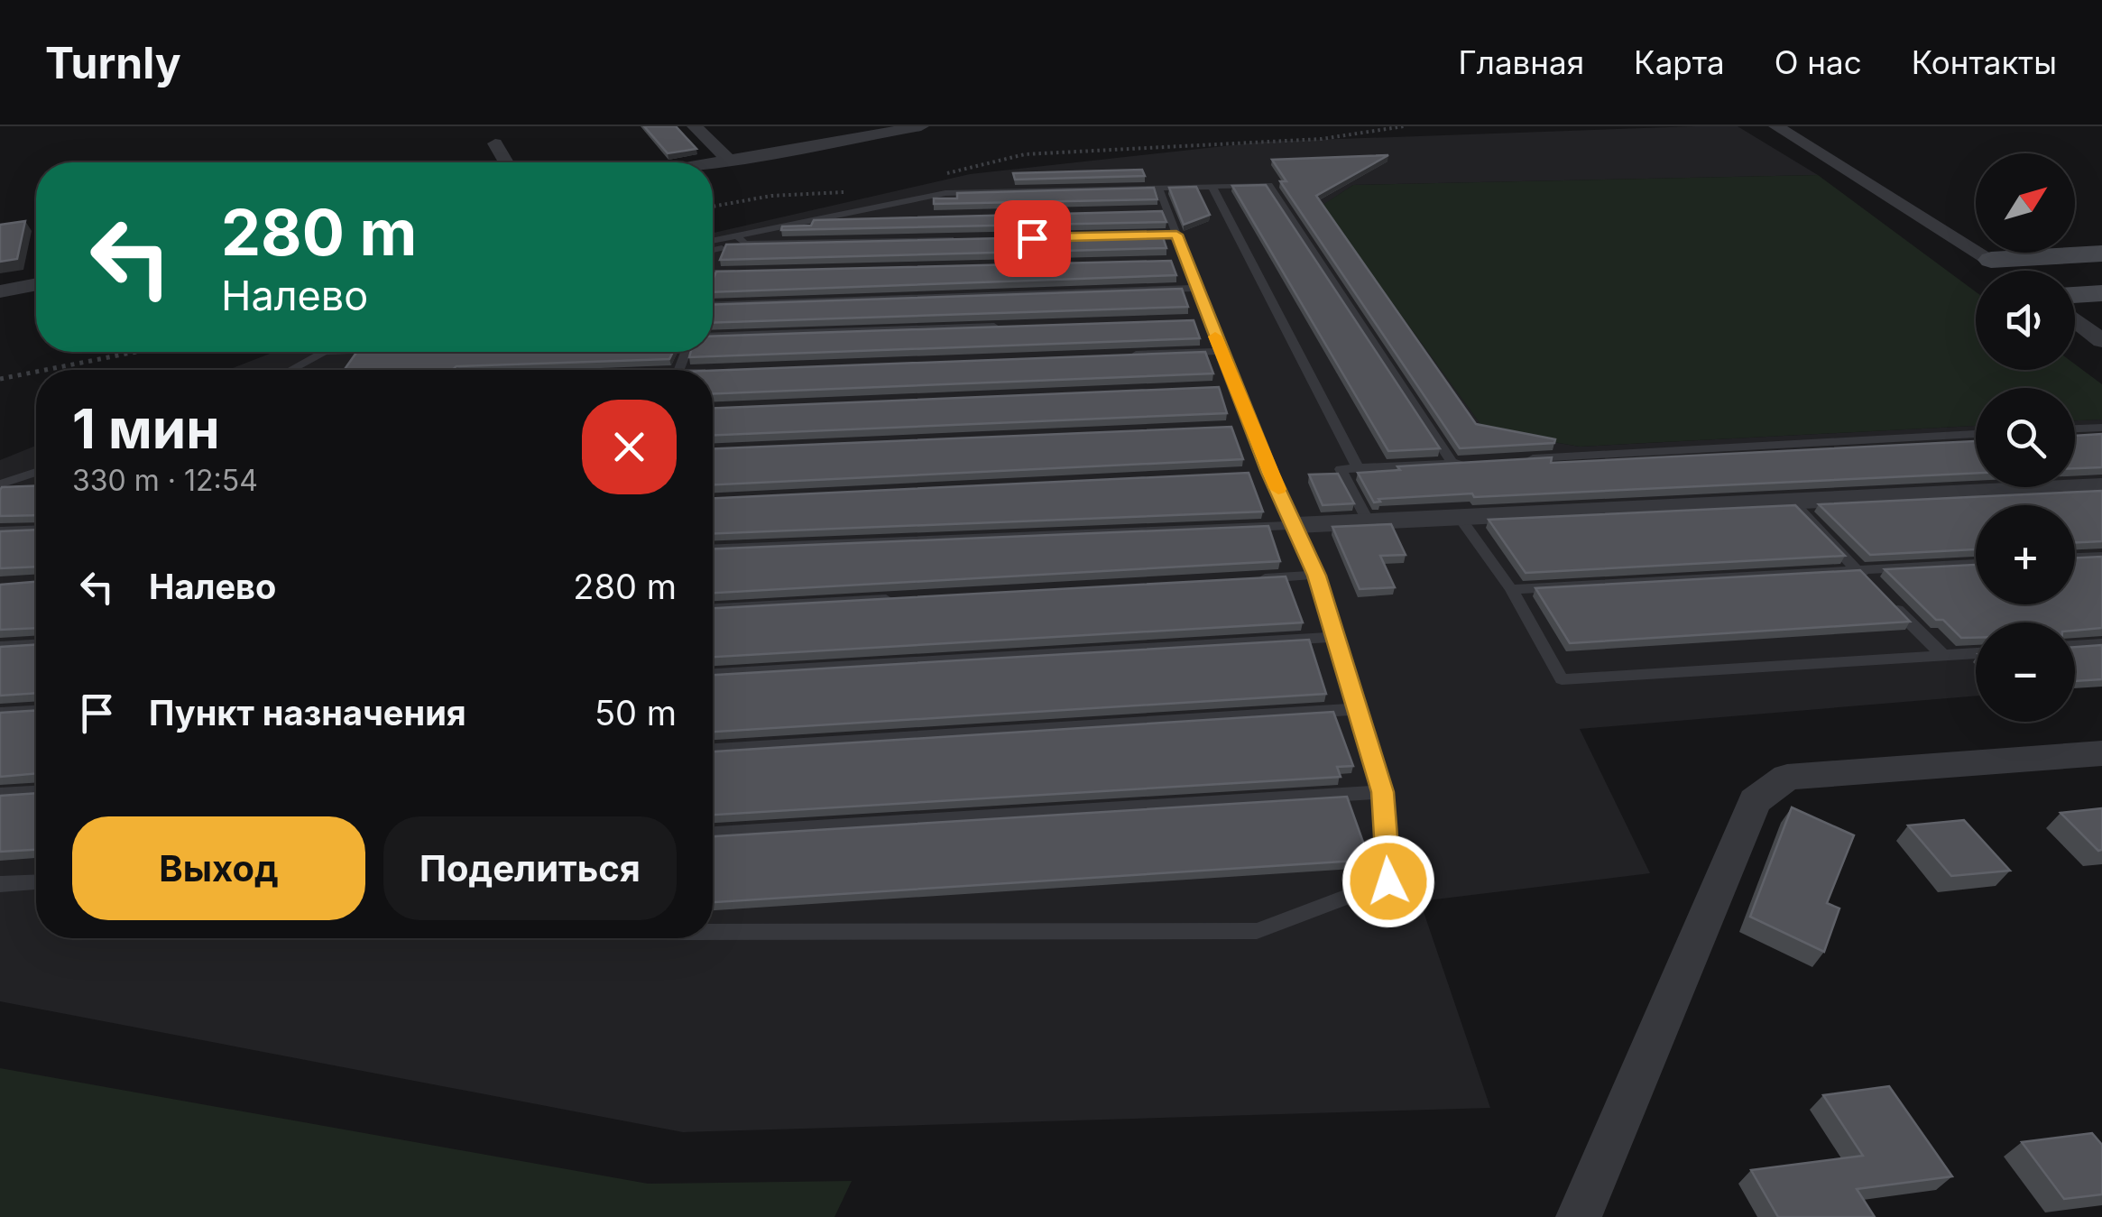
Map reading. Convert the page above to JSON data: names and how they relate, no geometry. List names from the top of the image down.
{
  "north": "top right",
  "page": {
    "header": "Turnly",
    "nav": [
      "Главная",
      "Карта",
      "О нас",
      "Контакты"
    ],
    "map_buttons": ["+", "−"],
    "turn": ["280 m", "Налево"],
    "heading": ["1 мин", "330 m · 12:54"],
    "list": [
      {
        "name": "Налево",
        "value": "280 m"
      },
      {
        "name": "Пункт назначения",
        "value": "50 m"
      }
    ],
    "buttons": ["Выход", "Поделиться"]
  }
}
